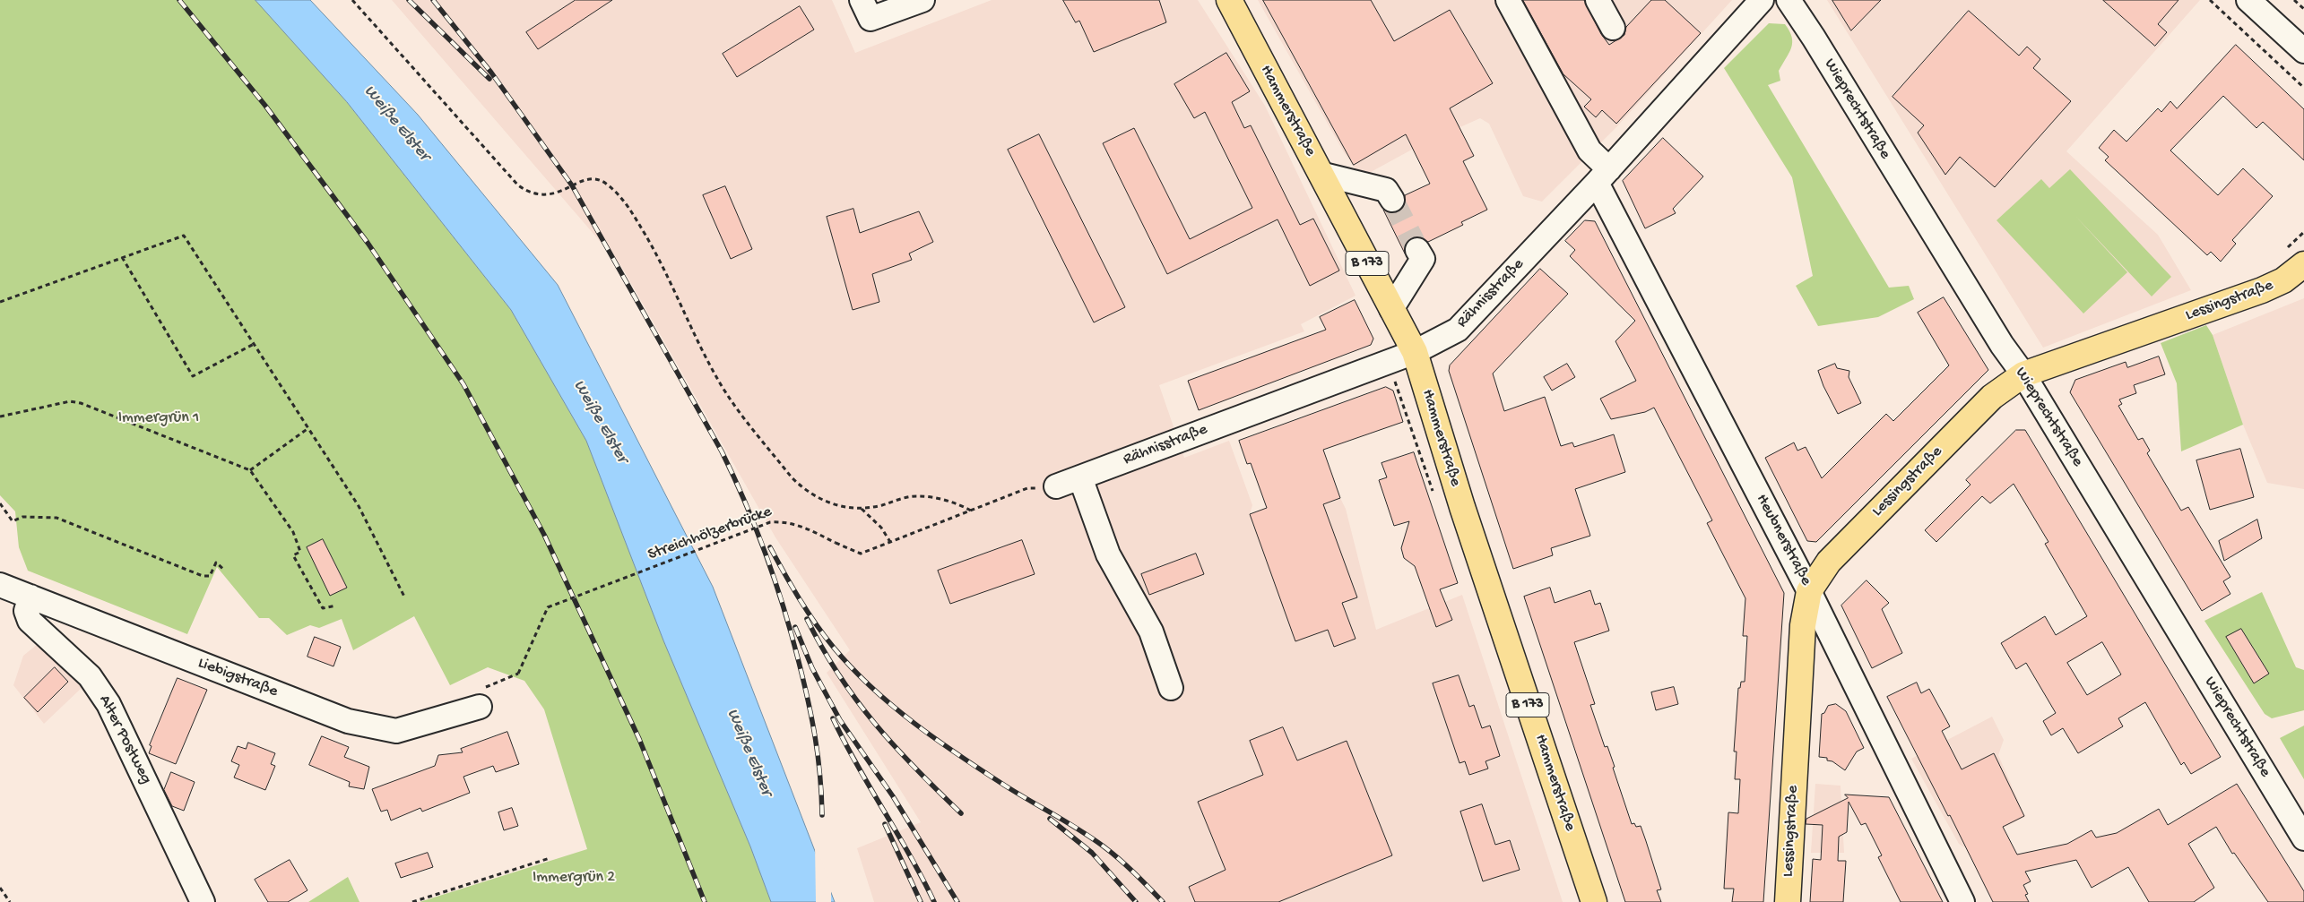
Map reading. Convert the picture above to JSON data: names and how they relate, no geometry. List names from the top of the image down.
{
  "streets": {
    "main road": ["Hammerstraße", "B 173", "Lessingstraße"],
    "street": [
      "Wieprechtstraße",
      "Rähnisstraße",
      "Heubnerstraße",
      "Liebigstraße",
      "Alter Postweg"
    ],
    "path": ["Streichhölzerbrücke"]
  },
  "crossings": [
    ["Wieprechtstraße", "Lessingstraße"],
    ["Hammerstraße", "Rähnisstraße"],
    ["Rähnisstraße", "Streichhölzerbrücke"],
    ["Rähnisstraße", "Heubnerstraße"],
    ["Lessingstraße", "Heubnerstraße"],
    ["Streichhölzerbrücke", "Liebigstraße"],
    ["Liebigstraße", "Alter Postweg"]
  ],
  "water": ["Weiße Elster"],
  "parks": ["Immergrün 1", "Immergrün 2"]
}
